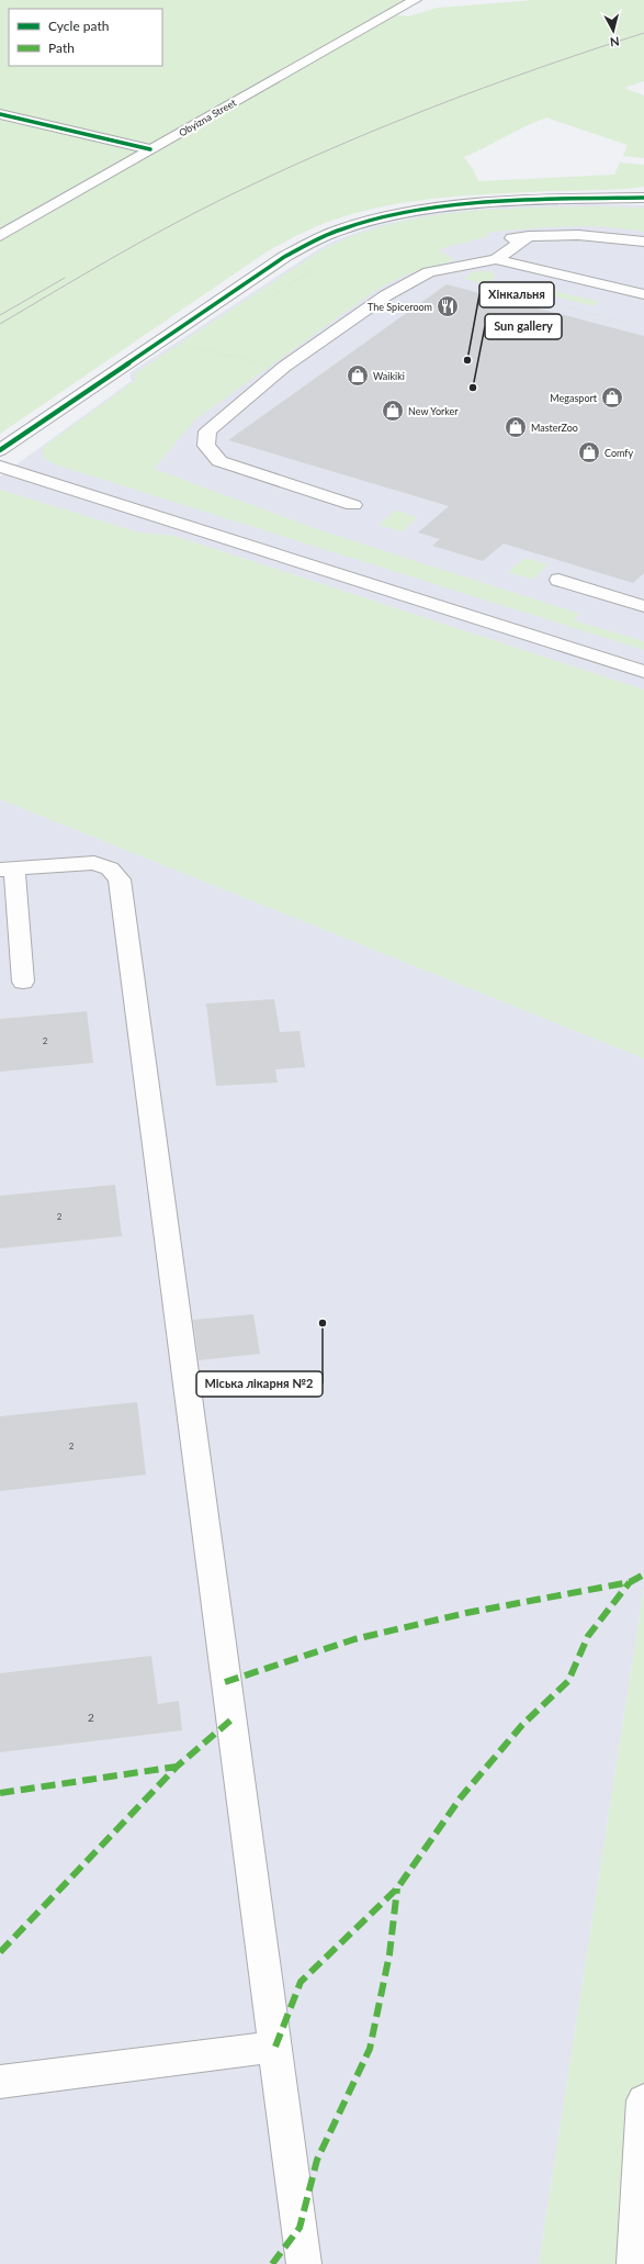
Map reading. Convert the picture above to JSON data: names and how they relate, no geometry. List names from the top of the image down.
{
  "streets": {
    "street": ["Obyizna Street"]
  },
  "places": {
    "restaurant": ["The Spiceroom"],
    "other": ["Хінкальня", "Sun gallery", "Міська лікарня №2"],
    "shop": [
      "Waikiki",
      "Megasport",
      "New Yorker",
      "MasterZoo",
      "Comfy"
    ]
  },
  "house_numbers": [
    "2",
    "2",
    "2",
    "2"
  ],
  "legend": ["Cycle path", "Path"],
  "north": "bottom"
}
